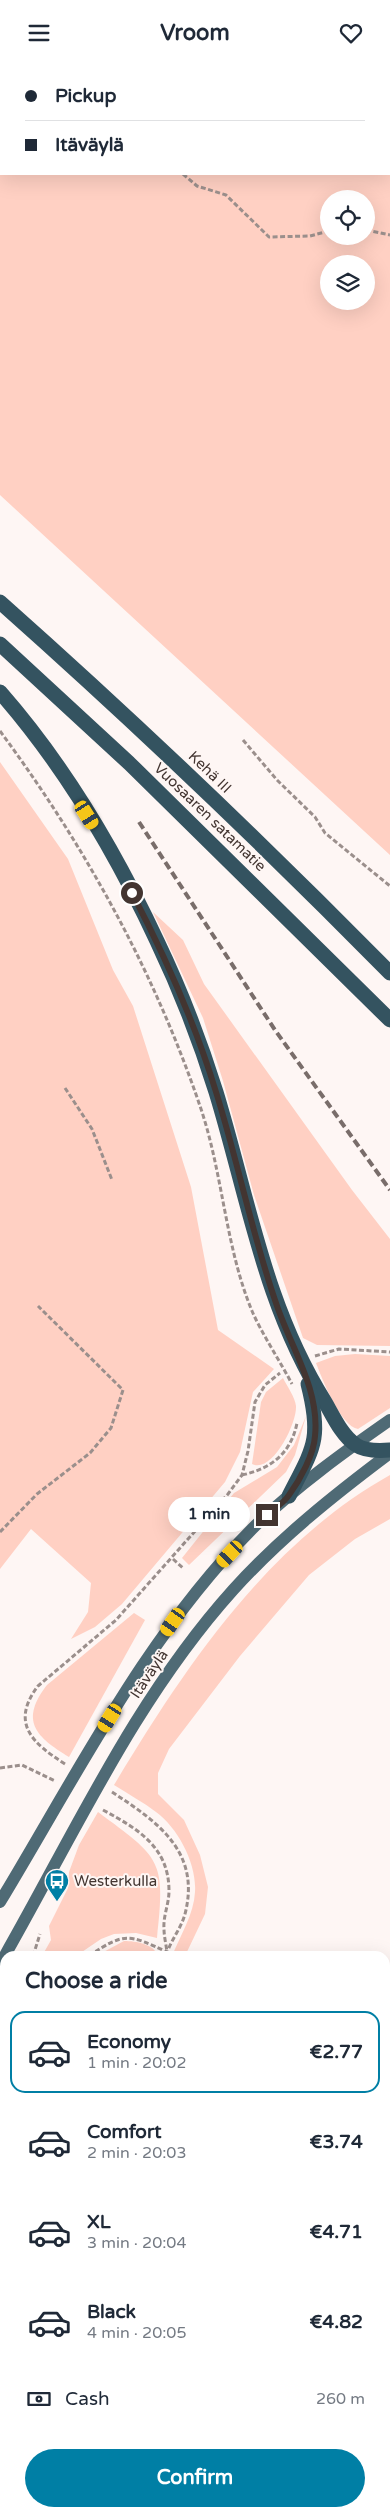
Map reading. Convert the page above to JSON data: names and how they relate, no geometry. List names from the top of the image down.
{
  "streets": {
    "highway": ["Kehä III", "Vuosaaren satamatie"],
    "main road": ["Itäväylä"]
  },
  "places": {
    "bus stop": ["Westerkulla"]
  },
  "page": {
    "header": "Vroom",
    "banner": ["Pickup", "Itäväylä"],
    "bubble": "1 min",
    "heading": "Choose a ride",
    "list": [
      {
        "name": "Economy",
        "note": "1 min · 20:02",
        "value": "€2.77"
      },
      {
        "name": "Comfort",
        "note": "2 min · 20:03",
        "value": "€3.74"
      },
      {
        "name": "XL",
        "note": "3 min · 20:04",
        "value": "€4.71"
      },
      {
        "name": "Black",
        "note": "4 min · 20:05",
        "value": "€4.82"
      }
    ],
    "pay": ["Cash", "260 m"],
    "buttons": "Confirm"
  }
}
